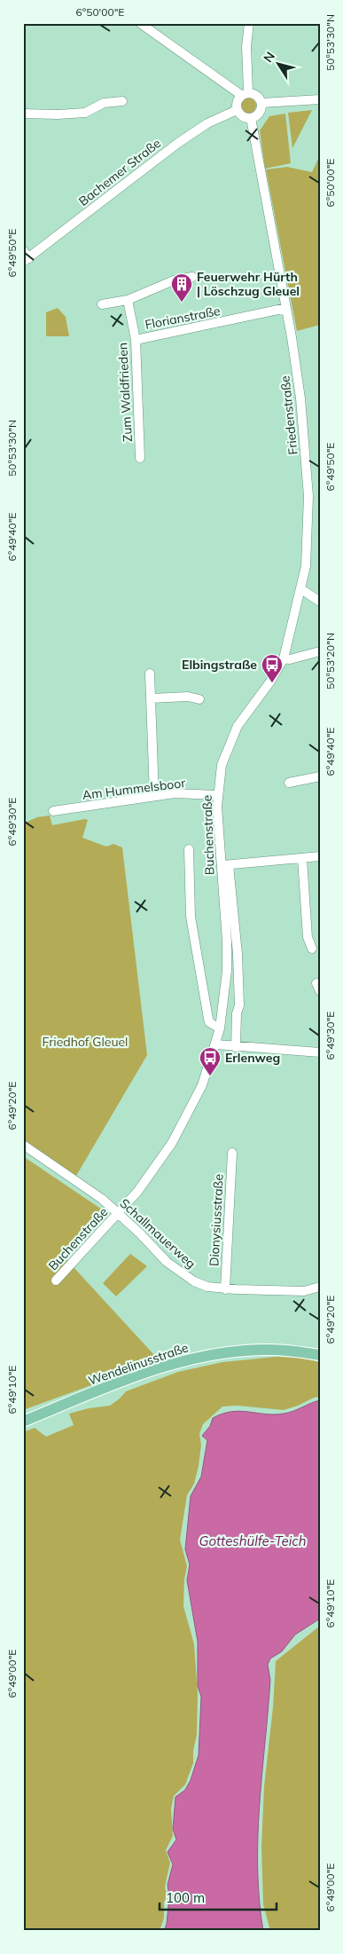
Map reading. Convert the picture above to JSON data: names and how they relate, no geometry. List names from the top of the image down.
{
  "streets": {
    "main road": ["Wendelinusstraße"],
    "street": [
      "Bachemer Straße",
      "Florianstraße",
      "Zum Waldfrieden",
      "Friedenstraße",
      "Am Hummelsboor",
      "Buchenstraße",
      "Dionysiusstraße",
      "Schallmauerweg"
    ]
  },
  "crossings": [
    ["Bachemer Straße", "Friedenstraße"],
    ["Florianstraße", "Zum Waldfrieden"],
    ["Florianstraße", "Friedenstraße"],
    ["Friedenstraße", "Buchenstraße"],
    ["Am Hummelsboor", "Buchenstraße"],
    ["Buchenstraße", "Schallmauerweg"],
    ["Dionysiusstraße", "Schallmauerweg"]
  ],
  "water": ["Gotteshülfe-Teich"],
  "parks": ["Friedhof Gleuel"],
  "places": {
    "building": ["Feuerwehr Hürth | Löschzug Gleuel"],
    "bus stop": ["Elbingstraße", "Erlenweg"]
  },
  "scale_bar": "100 m",
  "north": "top left",
  "coordinates": [
    "6°50'00\"E",
    "50°53'30\"N",
    "6°49'50\"E",
    "6°49'40\"E",
    "50°53'20\"N",
    "6°49'30\"E",
    "6°49'20\"E",
    "6°49'10\"E",
    "6°49'00\"E"
  ]
}
